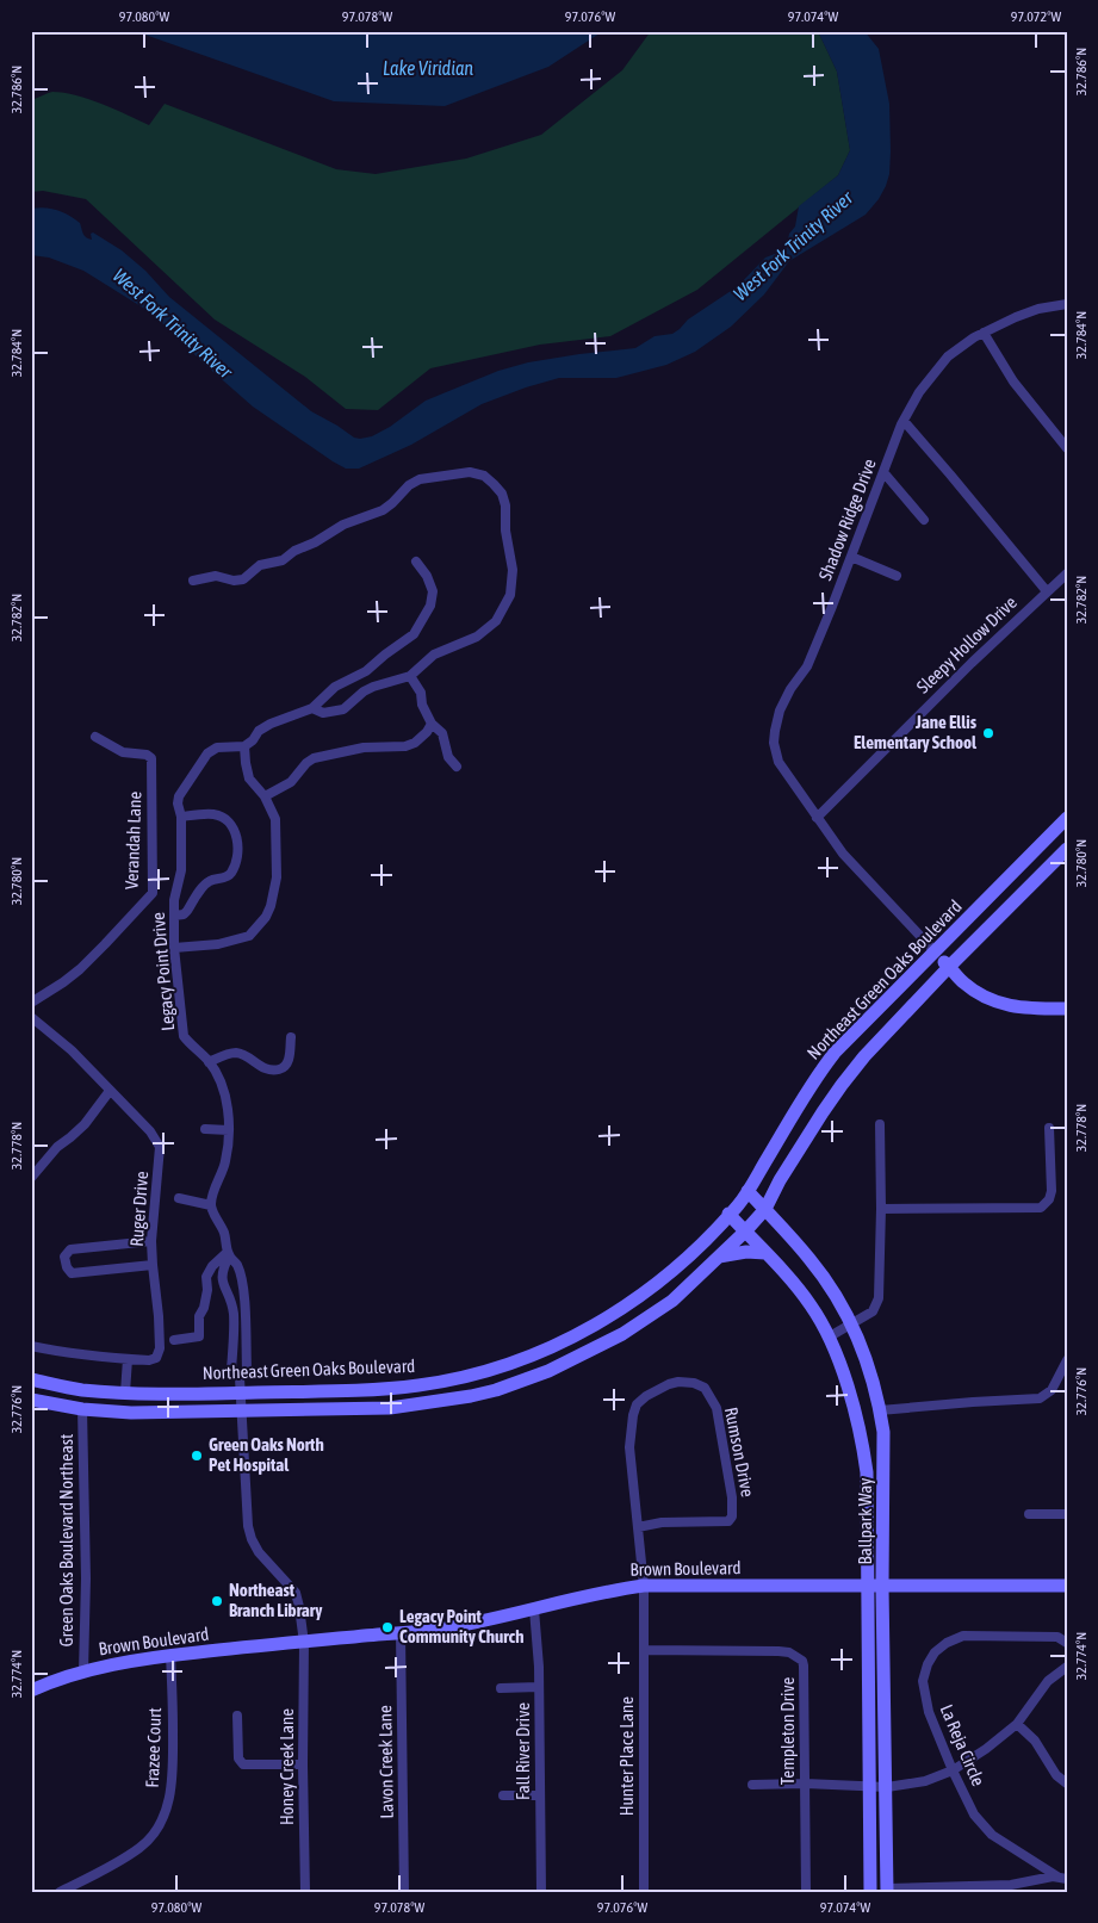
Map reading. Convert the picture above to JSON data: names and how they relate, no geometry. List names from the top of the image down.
{
  "streets": {
    "main road": ["Northeast Green Oaks Boulevard", "Ballpark Way", "Brown Boulevard"],
    "street": [
      "Shadow Ridge Drive",
      "Sleepy Hollow Drive",
      "Verandah Lane",
      "Legacy Point Drive",
      "Ruger Drive",
      "Rumson Drive",
      "Green Oaks Boulevard Northeast",
      "Templeton Drive",
      "La Reja Circle",
      "Frazee Court",
      "Fall River Drive",
      "Hunter Place Lane",
      "Lavon Creek Lane",
      "Honey Creek Lane"
    ]
  },
  "crossings": [
    ["Shadow Ridge Drive", "Sleepy Hollow Drive"],
    ["Shadow Ridge Drive", "Northeast Green Oaks Boulevard"],
    ["Northeast Green Oaks Boulevard", "Ballpark Way"],
    ["Northeast Green Oaks Boulevard", "Green Oaks Boulevard Northeast"],
    ["Rumson Drive", "Hunter Place Lane"],
    ["Ballpark Way", "Brown Boulevard"],
    ["Green Oaks Boulevard Northeast", "Brown Boulevard"],
    ["Brown Boulevard", "Frazee Court"],
    ["Brown Boulevard", "Fall River Drive"],
    ["Brown Boulevard", "Hunter Place Lane"],
    ["Brown Boulevard", "Lavon Creek Lane"],
    ["Brown Boulevard", "Honey Creek Lane"],
    ["Templeton Drive", "Hunter Place Lane"]
  ],
  "water": ["Lake Viridian", "West Fork Trinity River"],
  "places": [
    "Jane Ellis Elementary School",
    "Green Oaks North Pet Hospital",
    "Northeast Branch Library",
    "Legacy Point Community Church"
  ],
  "coordinates": [
    "97.080°W",
    "97.078°W",
    "97.076°W",
    "97.074°W",
    "97.072°W",
    "32.786°N",
    "32.784°N",
    "32.782°N",
    "32.780°N",
    "32.778°N",
    "32.776°N",
    "32.774°N"
  ]
}
